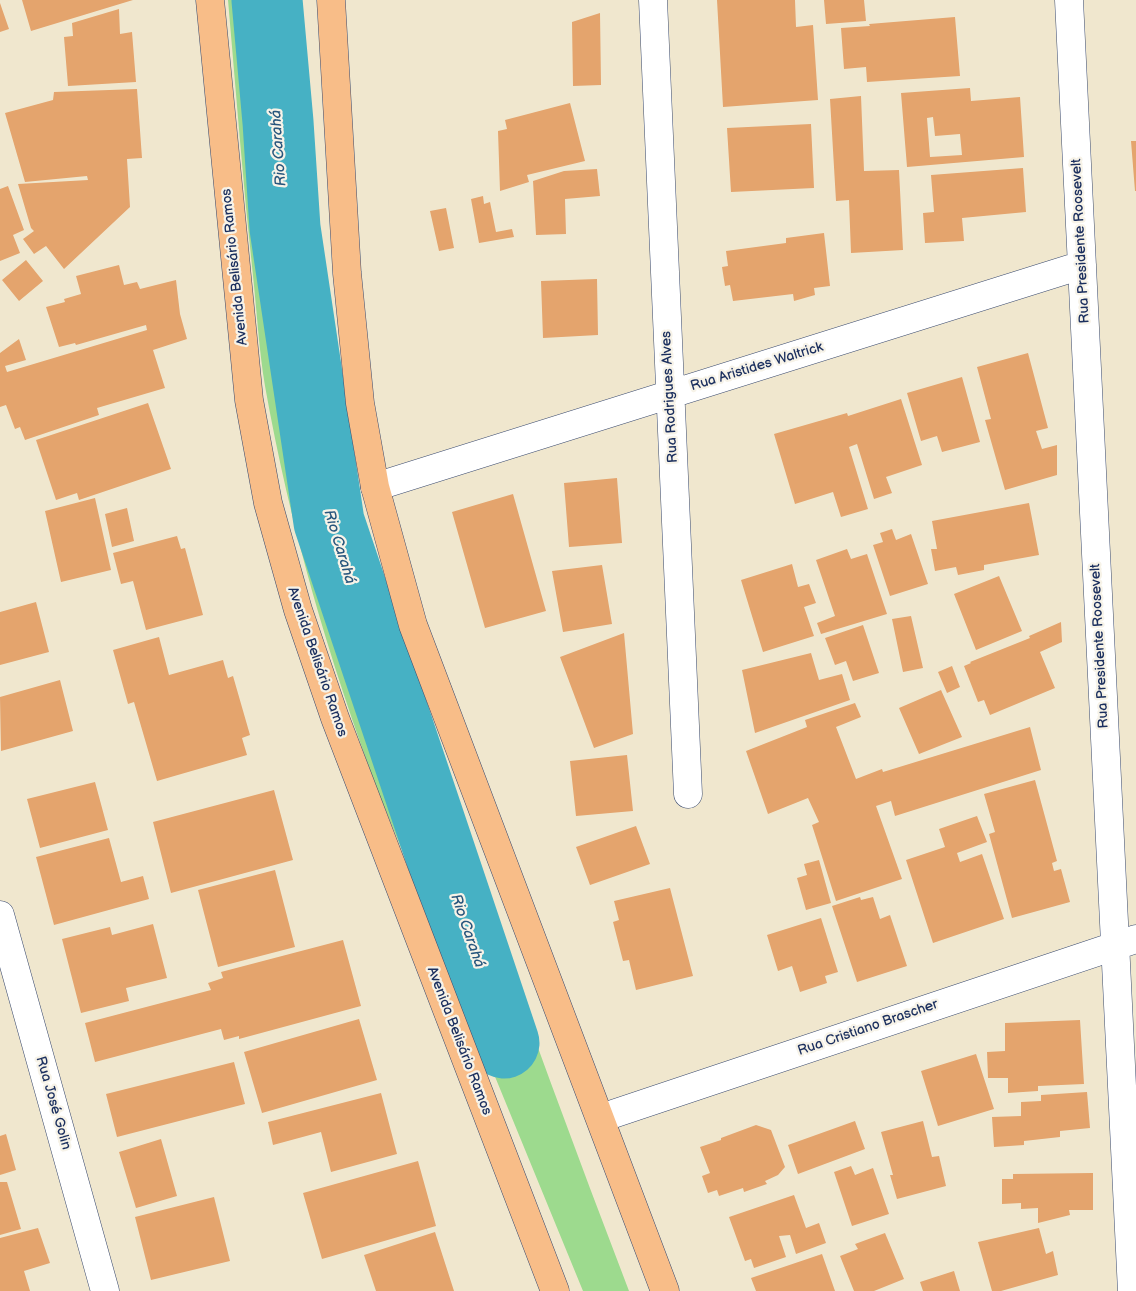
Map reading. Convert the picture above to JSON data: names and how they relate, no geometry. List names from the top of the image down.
{
  "streets": {
    "main road": ["Avenida Belisário Ramos"],
    "street": [
      "Rua Presidente Roosevelt",
      "Rua Aristides Waltrick",
      "Rua Rodrigues Alves",
      "Rua Cristiano Brascher",
      "Rua José Golin"
    ]
  },
  "crossings": [
    ["Rua Presidente Roosevelt", "Rua Aristides Waltrick"],
    ["Rua Presidente Roosevelt", "Rua Cristiano Brascher"],
    ["Rua Aristides Waltrick", "Rua Rodrigues Alves"]
  ],
  "water": ["Rio Carahá"]
}
